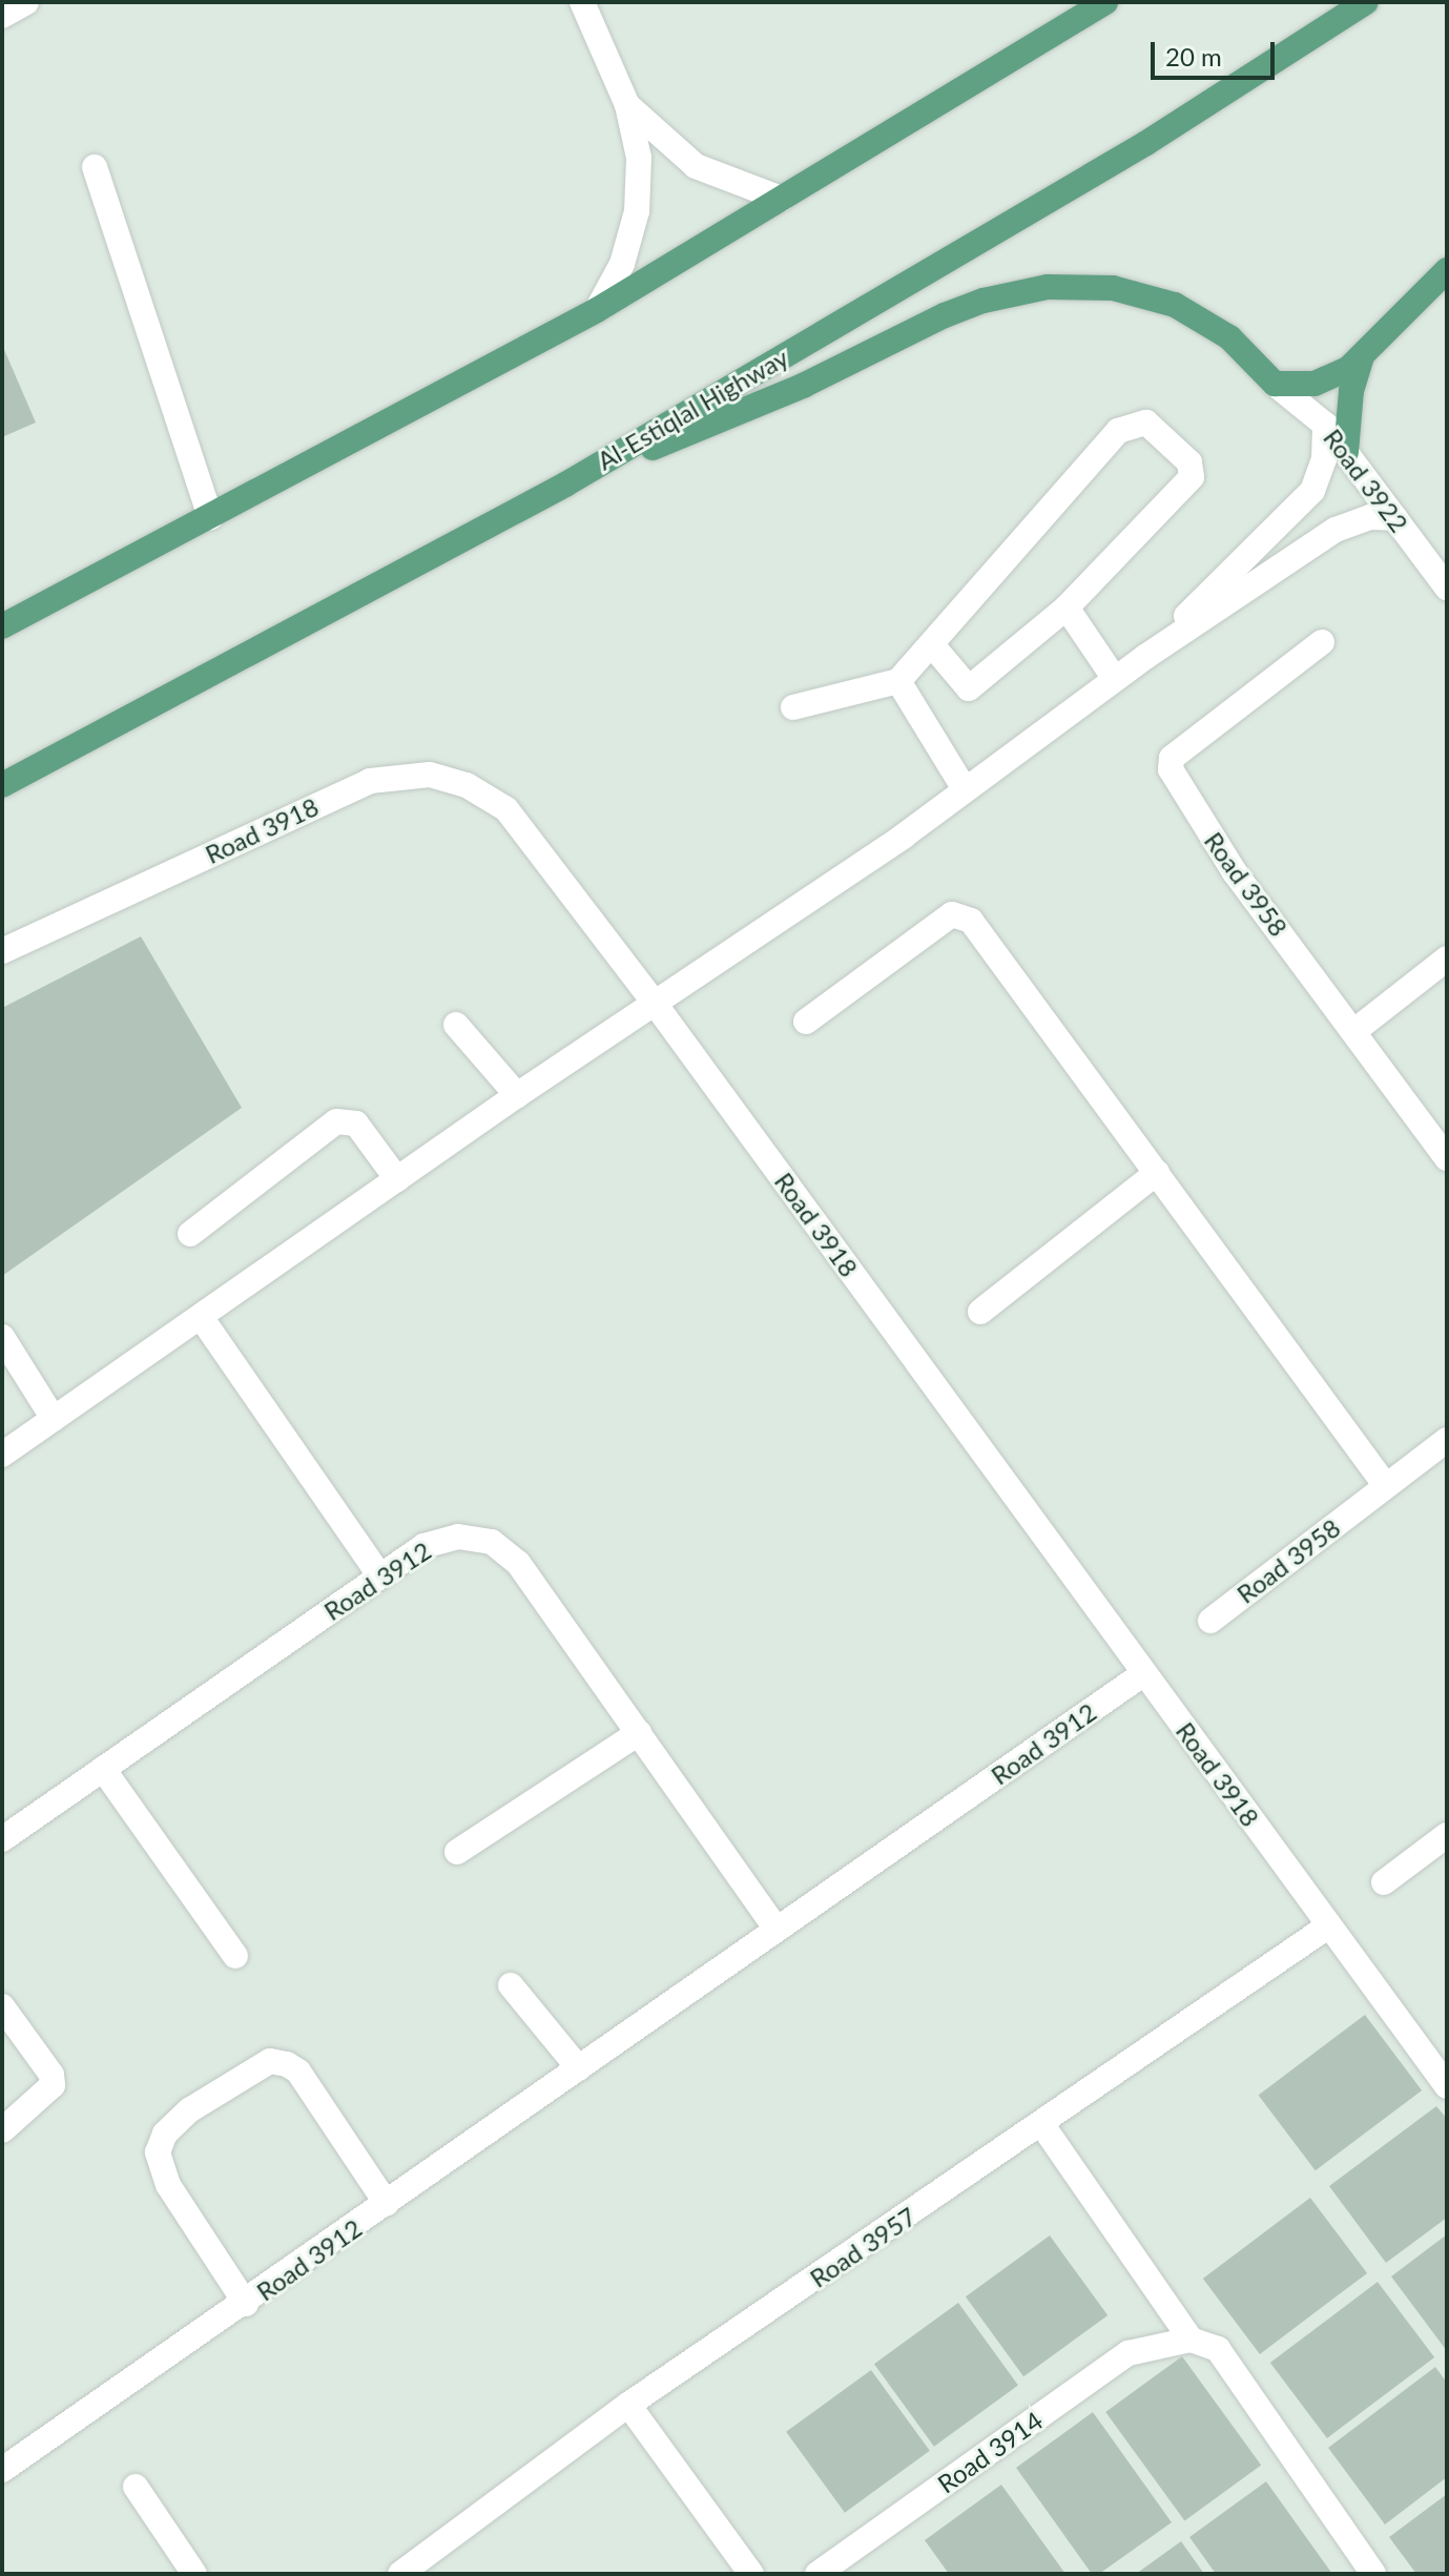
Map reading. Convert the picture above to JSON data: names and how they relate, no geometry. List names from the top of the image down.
{
  "streets": {
    "main road": ["Al-Estiqlal Highway"],
    "street": [
      "Road 3922",
      "Road 3918",
      "Road 3958",
      "Road 3912",
      "Road 3957",
      "Road 3914"
    ]
  },
  "crossings": [
    ["Road 3918", "Road 3912"],
    ["Road 3918", "Road 3957"]
  ],
  "scale_bar": "20 m"
}
